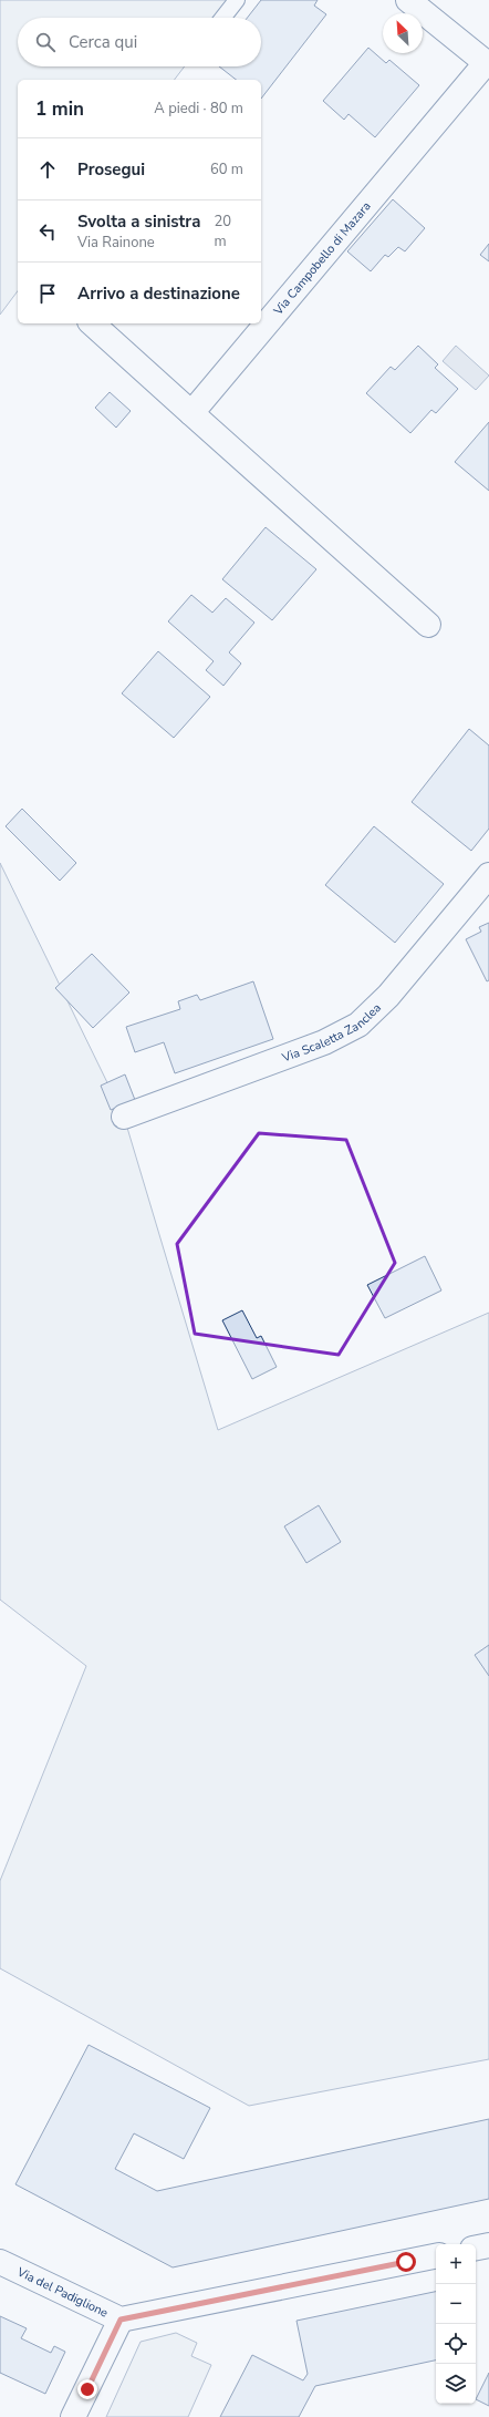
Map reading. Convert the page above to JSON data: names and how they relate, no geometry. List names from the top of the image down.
{
  "streets": {
    "street": ["Via Campobello di Mazara", "Via Scaletta Zanclea", "Via del Padiglione"]
  },
  "north": "top left",
  "page": {
    "search": "Cerca qui",
    "heading": ["1 min", "A piedi · 80 m"],
    "list": [
      ["Prosegui", "60 m"],
      ["Svolta a sinistra", "Via Rainone", "20 m"],
      "Arrivo a destinazione"
    ],
    "map_buttons": ["+", "−"]
  }
}
